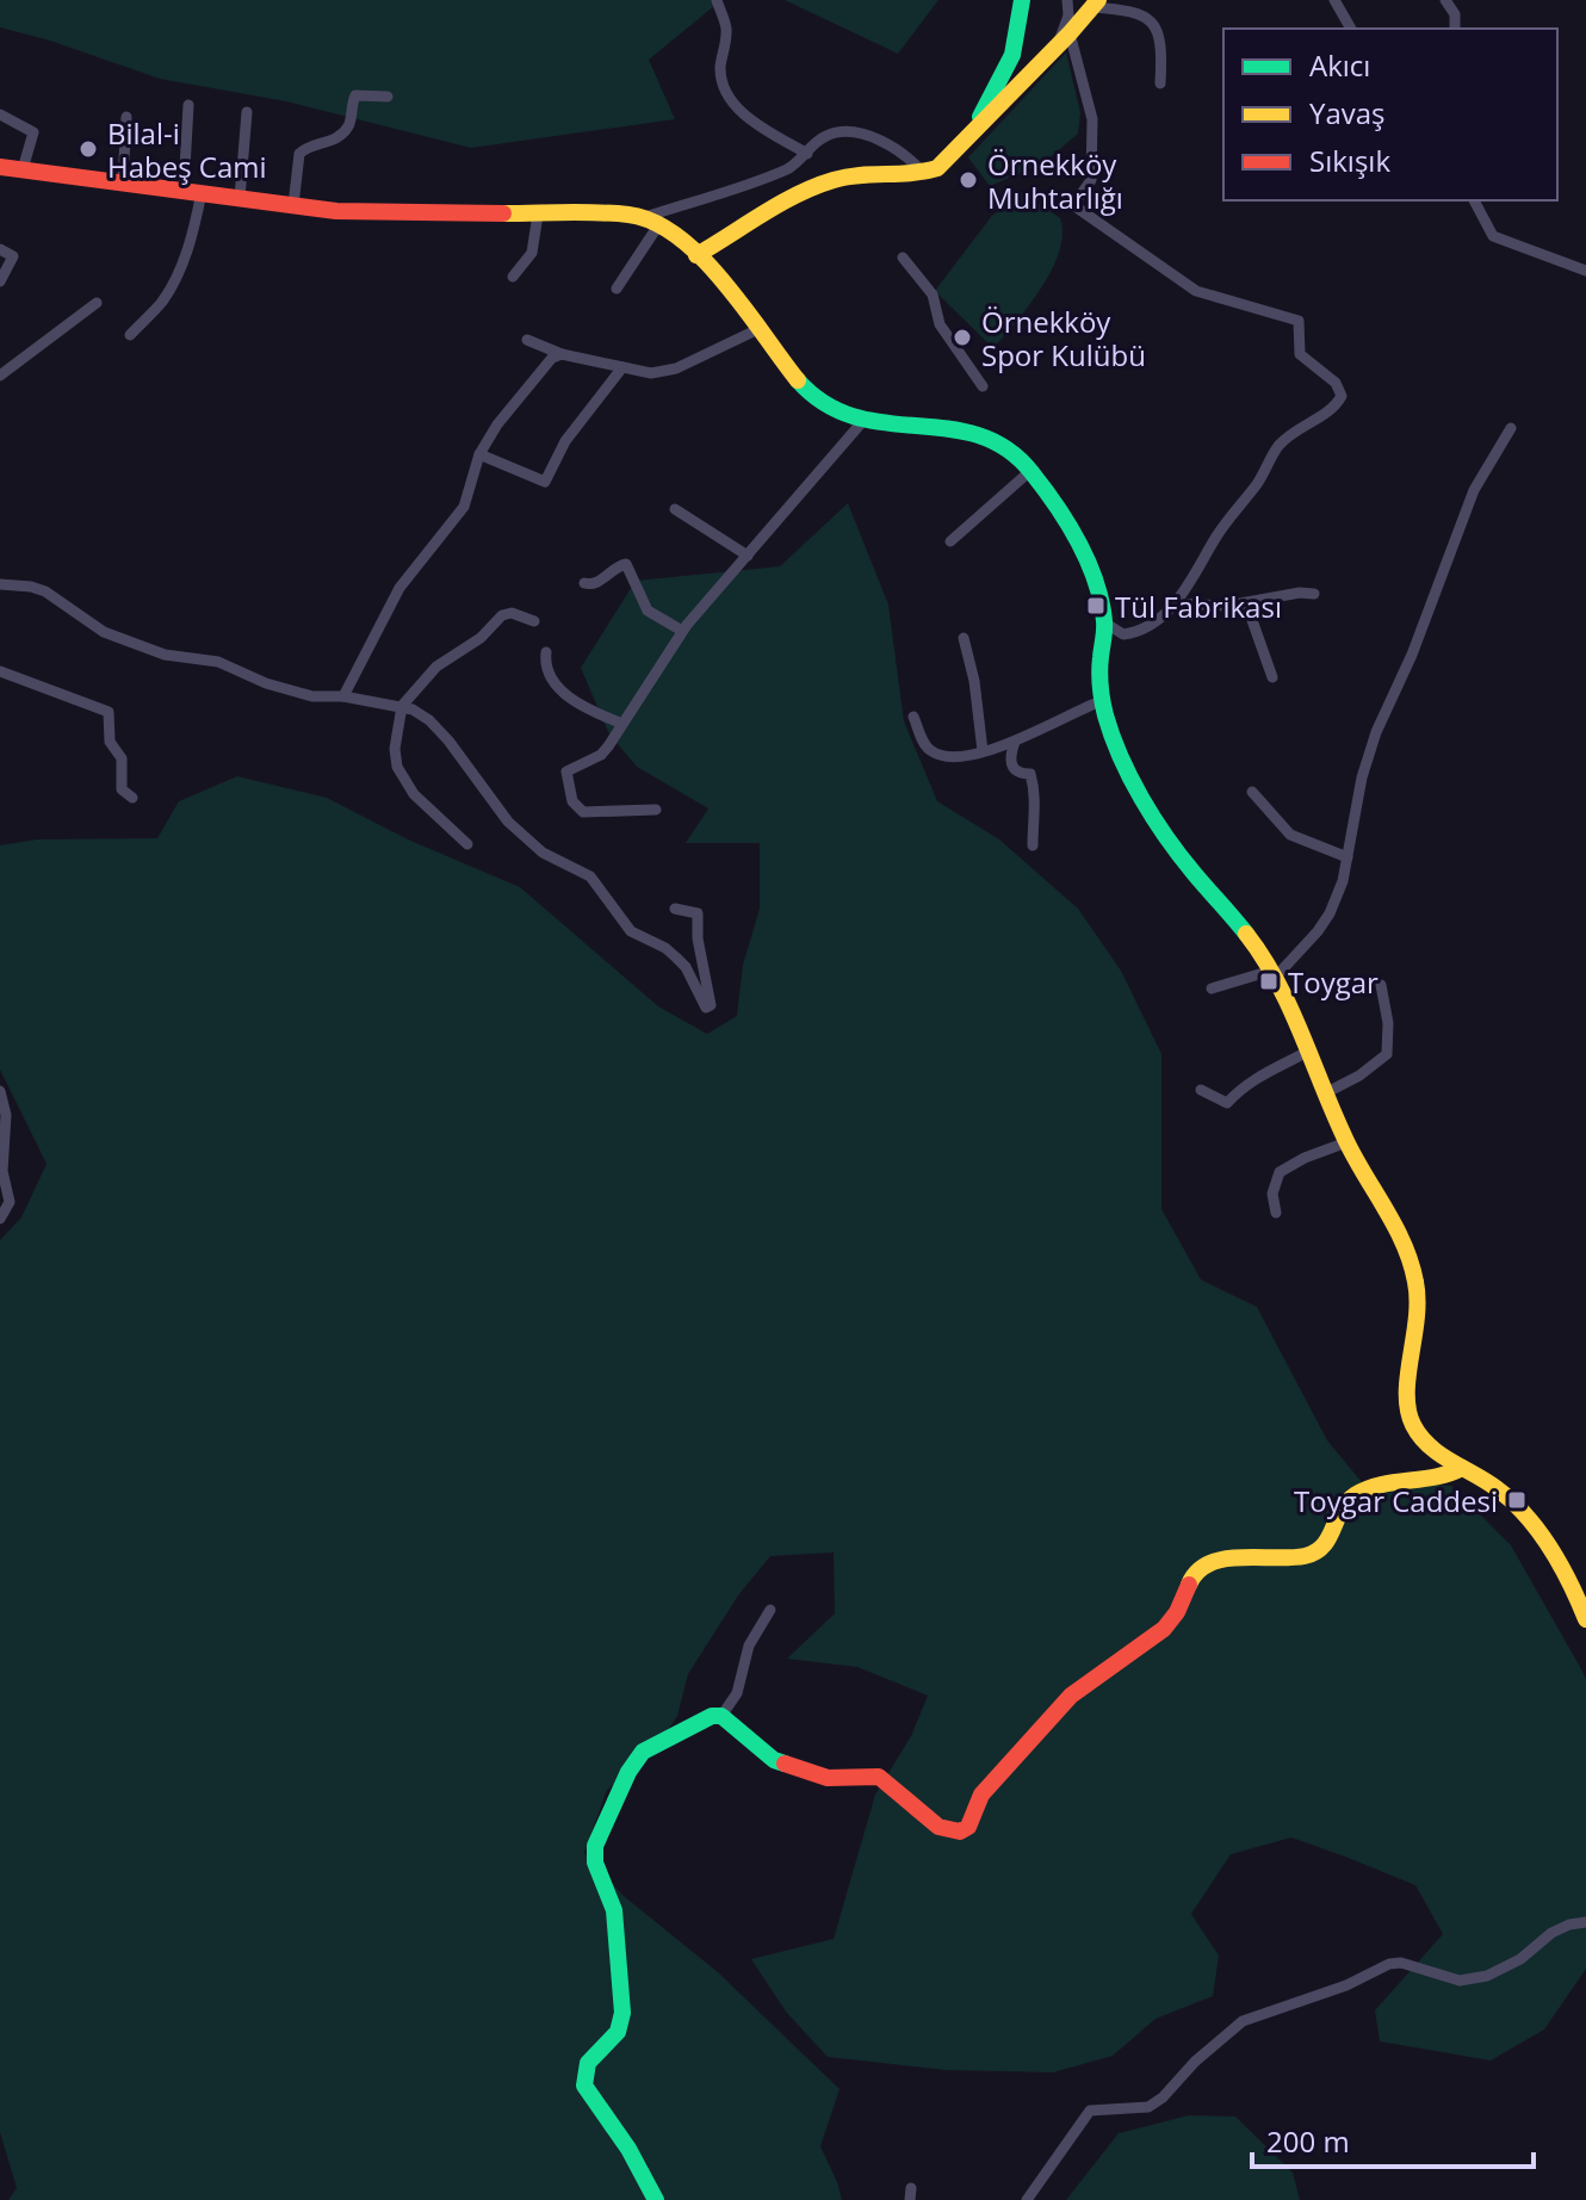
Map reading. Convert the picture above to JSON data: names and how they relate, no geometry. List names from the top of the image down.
{
  "places": {
    "other": ["Bilal-i Habeş Cami", "Örnekköy Muhtarlığı", "Örnekköy Spor Kulübü"],
    "transit": ["Tül Fabrikası", "Toygar", "Toygar Caddesi"]
  },
  "legend": ["Akıcı", "Yavaş", "Sıkışık"],
  "scale_bar": "200 m"
}
